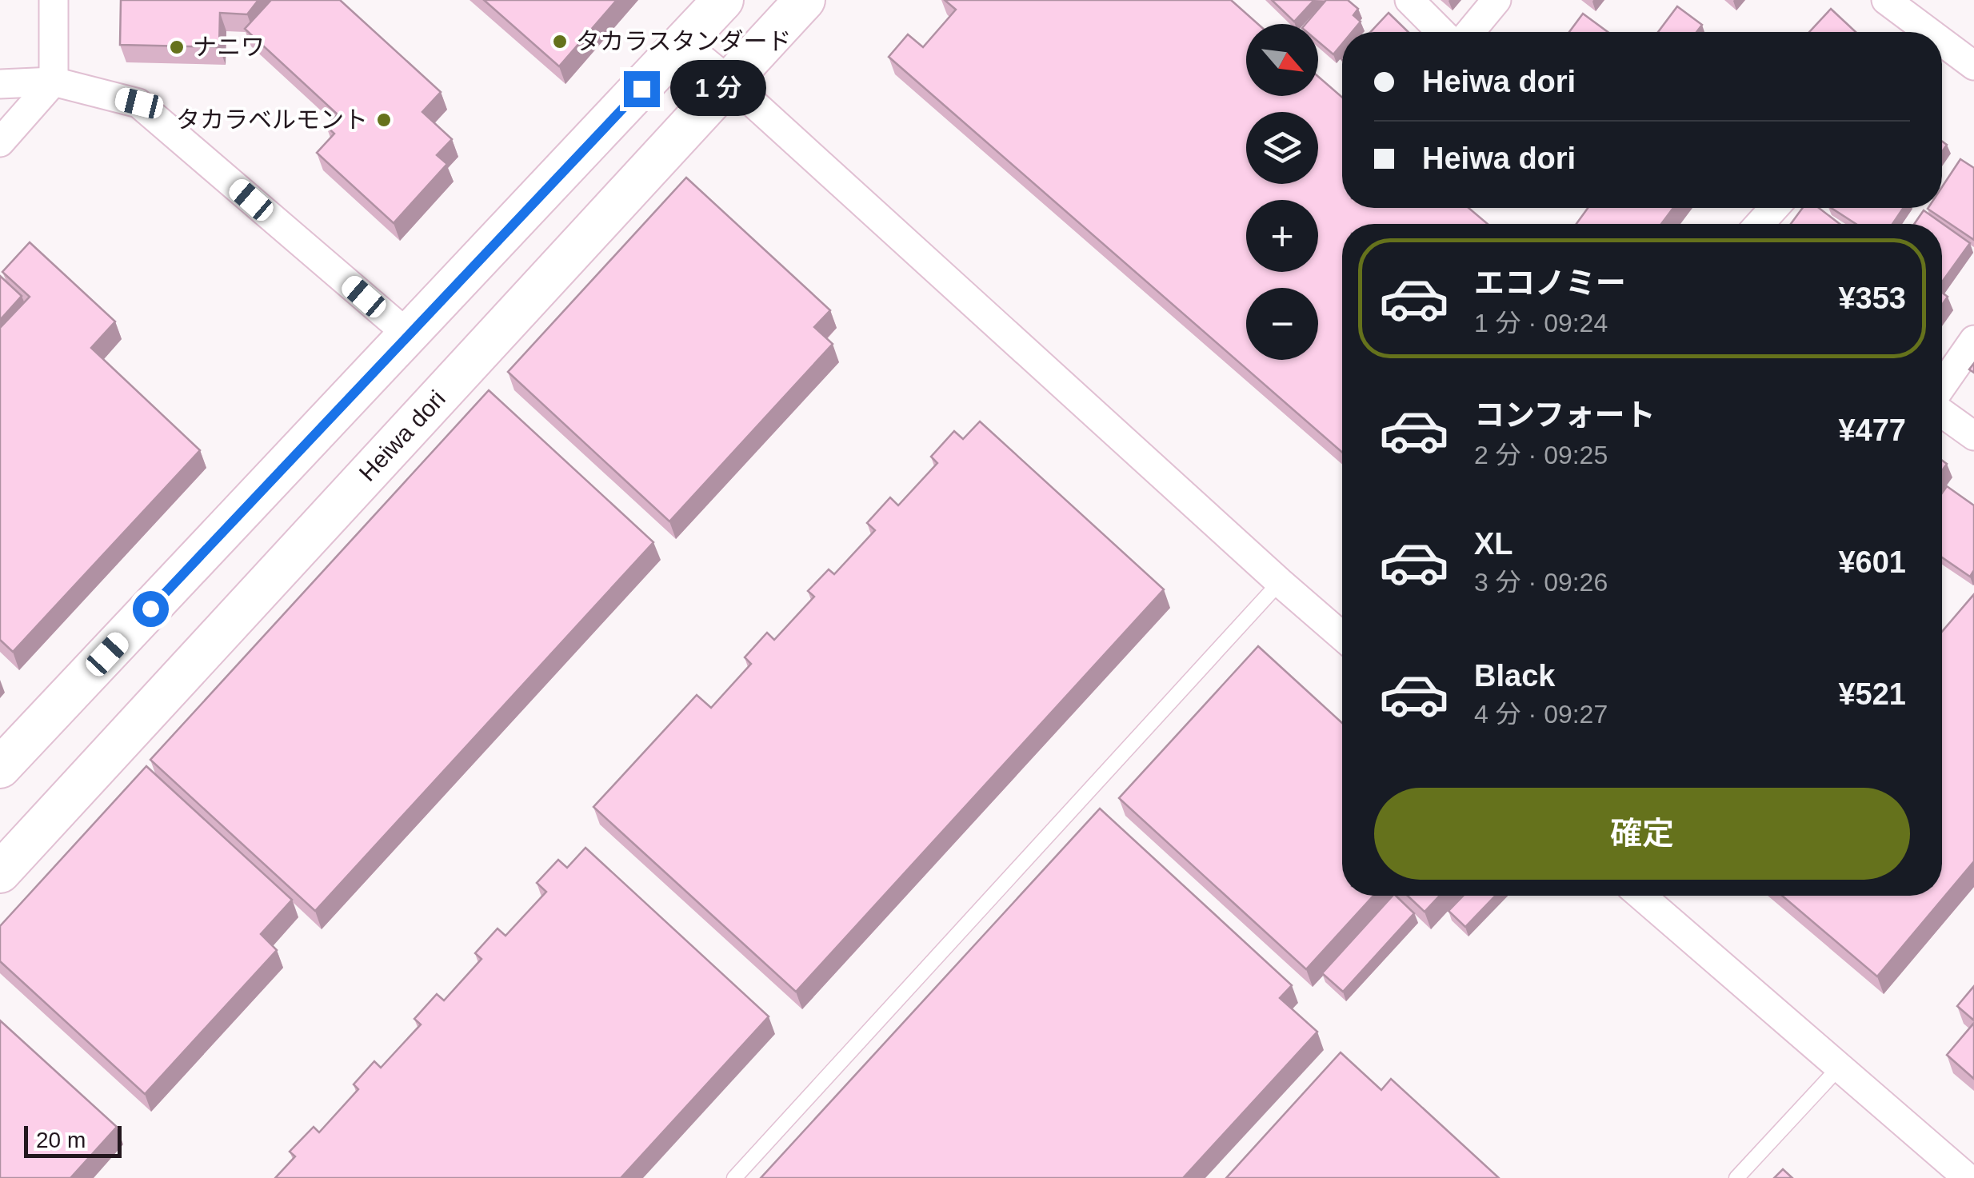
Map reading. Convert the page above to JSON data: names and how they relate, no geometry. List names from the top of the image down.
{
  "streets": {
    "street": ["Heiwa dori"]
  },
  "places": ["タカラスタンダード", "ナニワ", "タカラベルモント"],
  "scale_bar": "20 m",
  "north": "bottom right",
  "page": {
    "map_buttons": ["+", "−"],
    "banner": ["Heiwa dori", "Heiwa dori"],
    "bubble": "1 分",
    "list": [
      {
        "name": "エコノミー",
        "note": "1 分 · 09:24",
        "value": "¥353"
      },
      {
        "name": "コンフォート",
        "note": "2 分 · 09:25",
        "value": "¥477"
      },
      {
        "name": "XL",
        "note": "3 分 · 09:26",
        "value": "¥601"
      },
      {
        "name": "Black",
        "note": "4 分 · 09:27",
        "value": "¥521"
      }
    ],
    "buttons": "確定",
    "scale": "20 m"
  }
}
